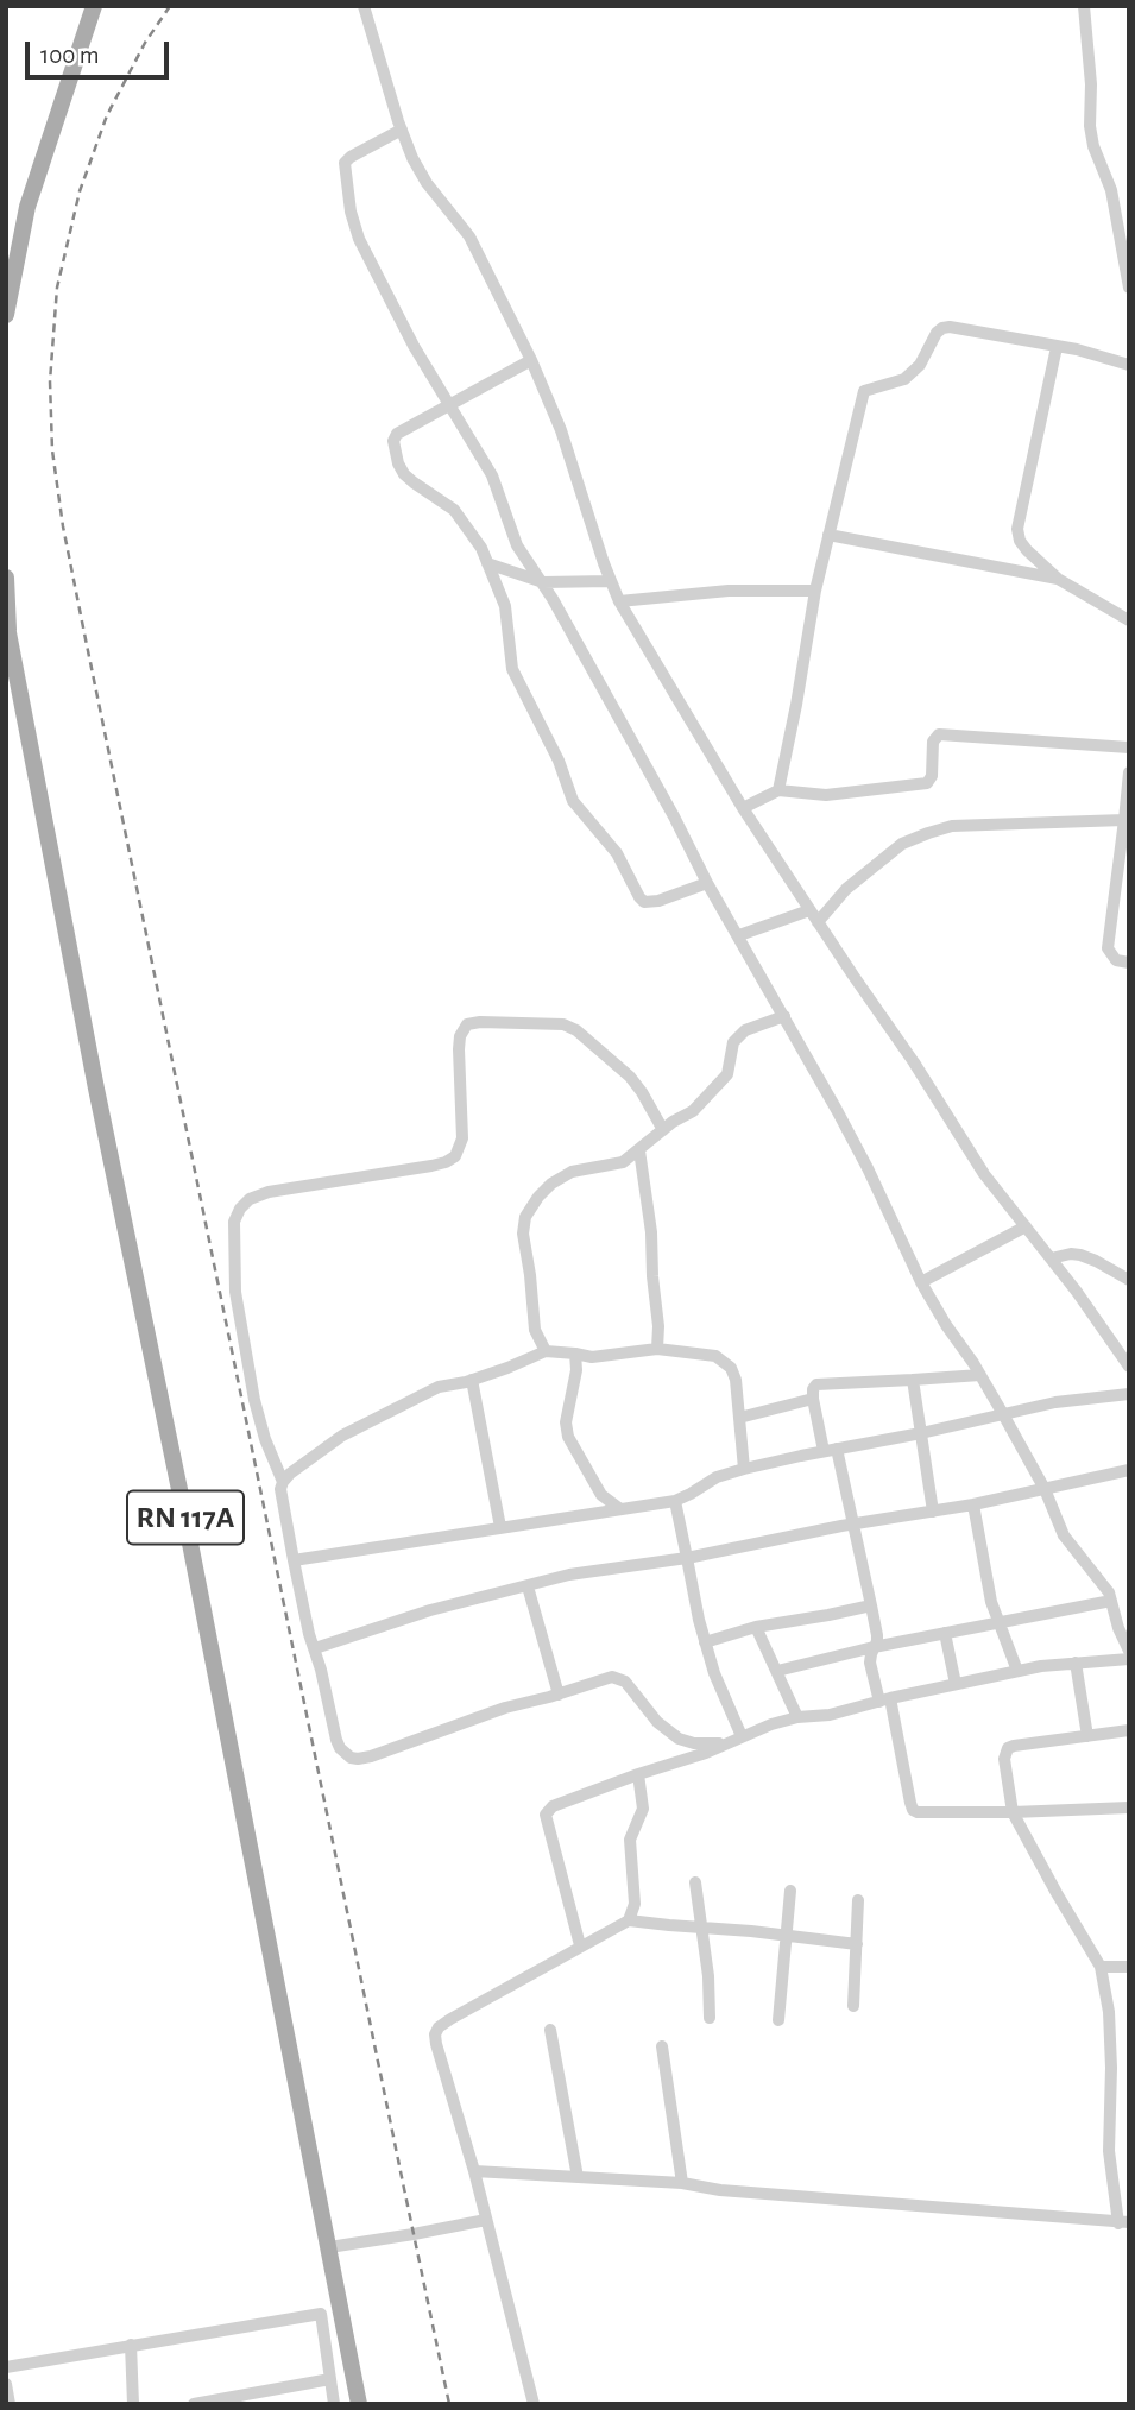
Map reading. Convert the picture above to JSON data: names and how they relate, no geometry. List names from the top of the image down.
{
  "streets": {
    "main road": ["RN 117A"]
  },
  "scale_bar": "100 m"
}
